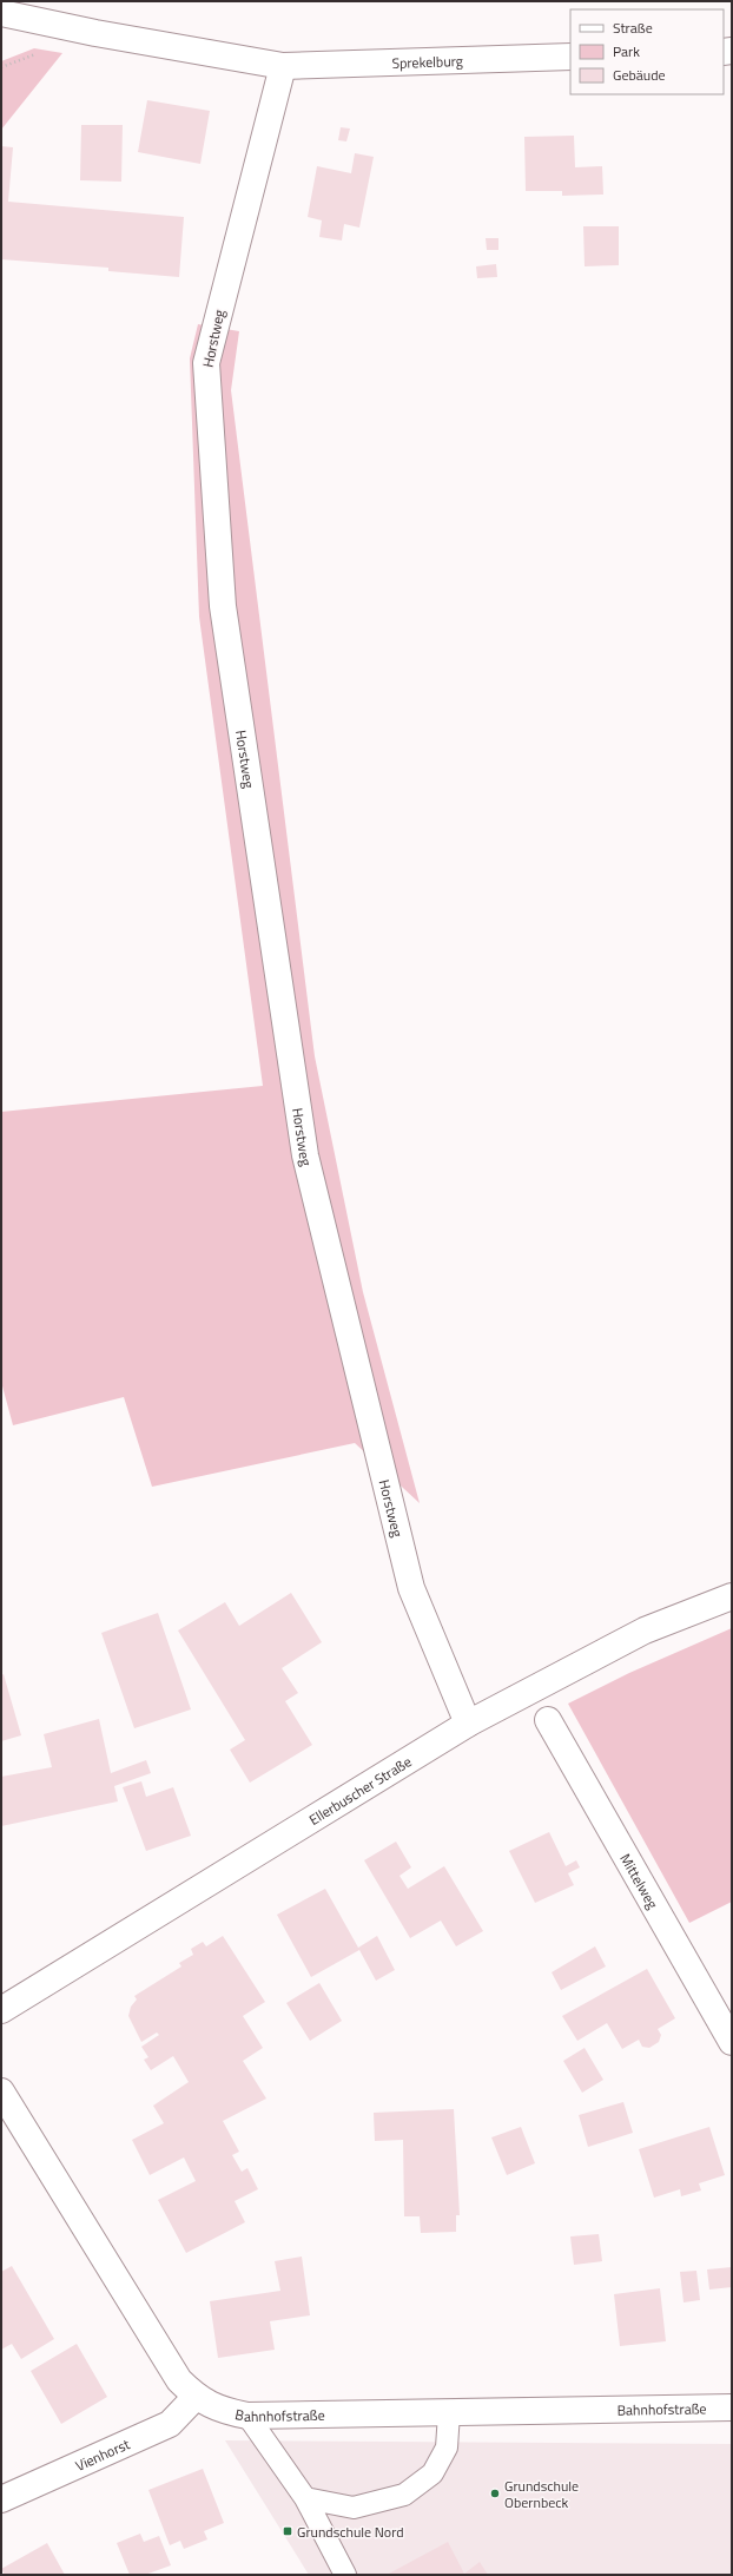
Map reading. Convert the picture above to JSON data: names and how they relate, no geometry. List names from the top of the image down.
{
  "streets": {
    "street": [
      "Sprekelburg",
      "Horstweg",
      "Ellerbuscher Straße",
      "Mittelweg",
      "Bahnhofstraße",
      "Vienhorst"
    ]
  },
  "crossings": [
    ["Sprekelburg", "Horstweg"],
    ["Horstweg", "Ellerbuscher Straße"],
    ["Bahnhofstraße", "Vienhorst"]
  ],
  "places": {
    "other": ["Grundschule Obernbeck"],
    "transit": ["Grundschule Nord"]
  },
  "legend": ["Straße", "Park", "Gebäude"]
}
